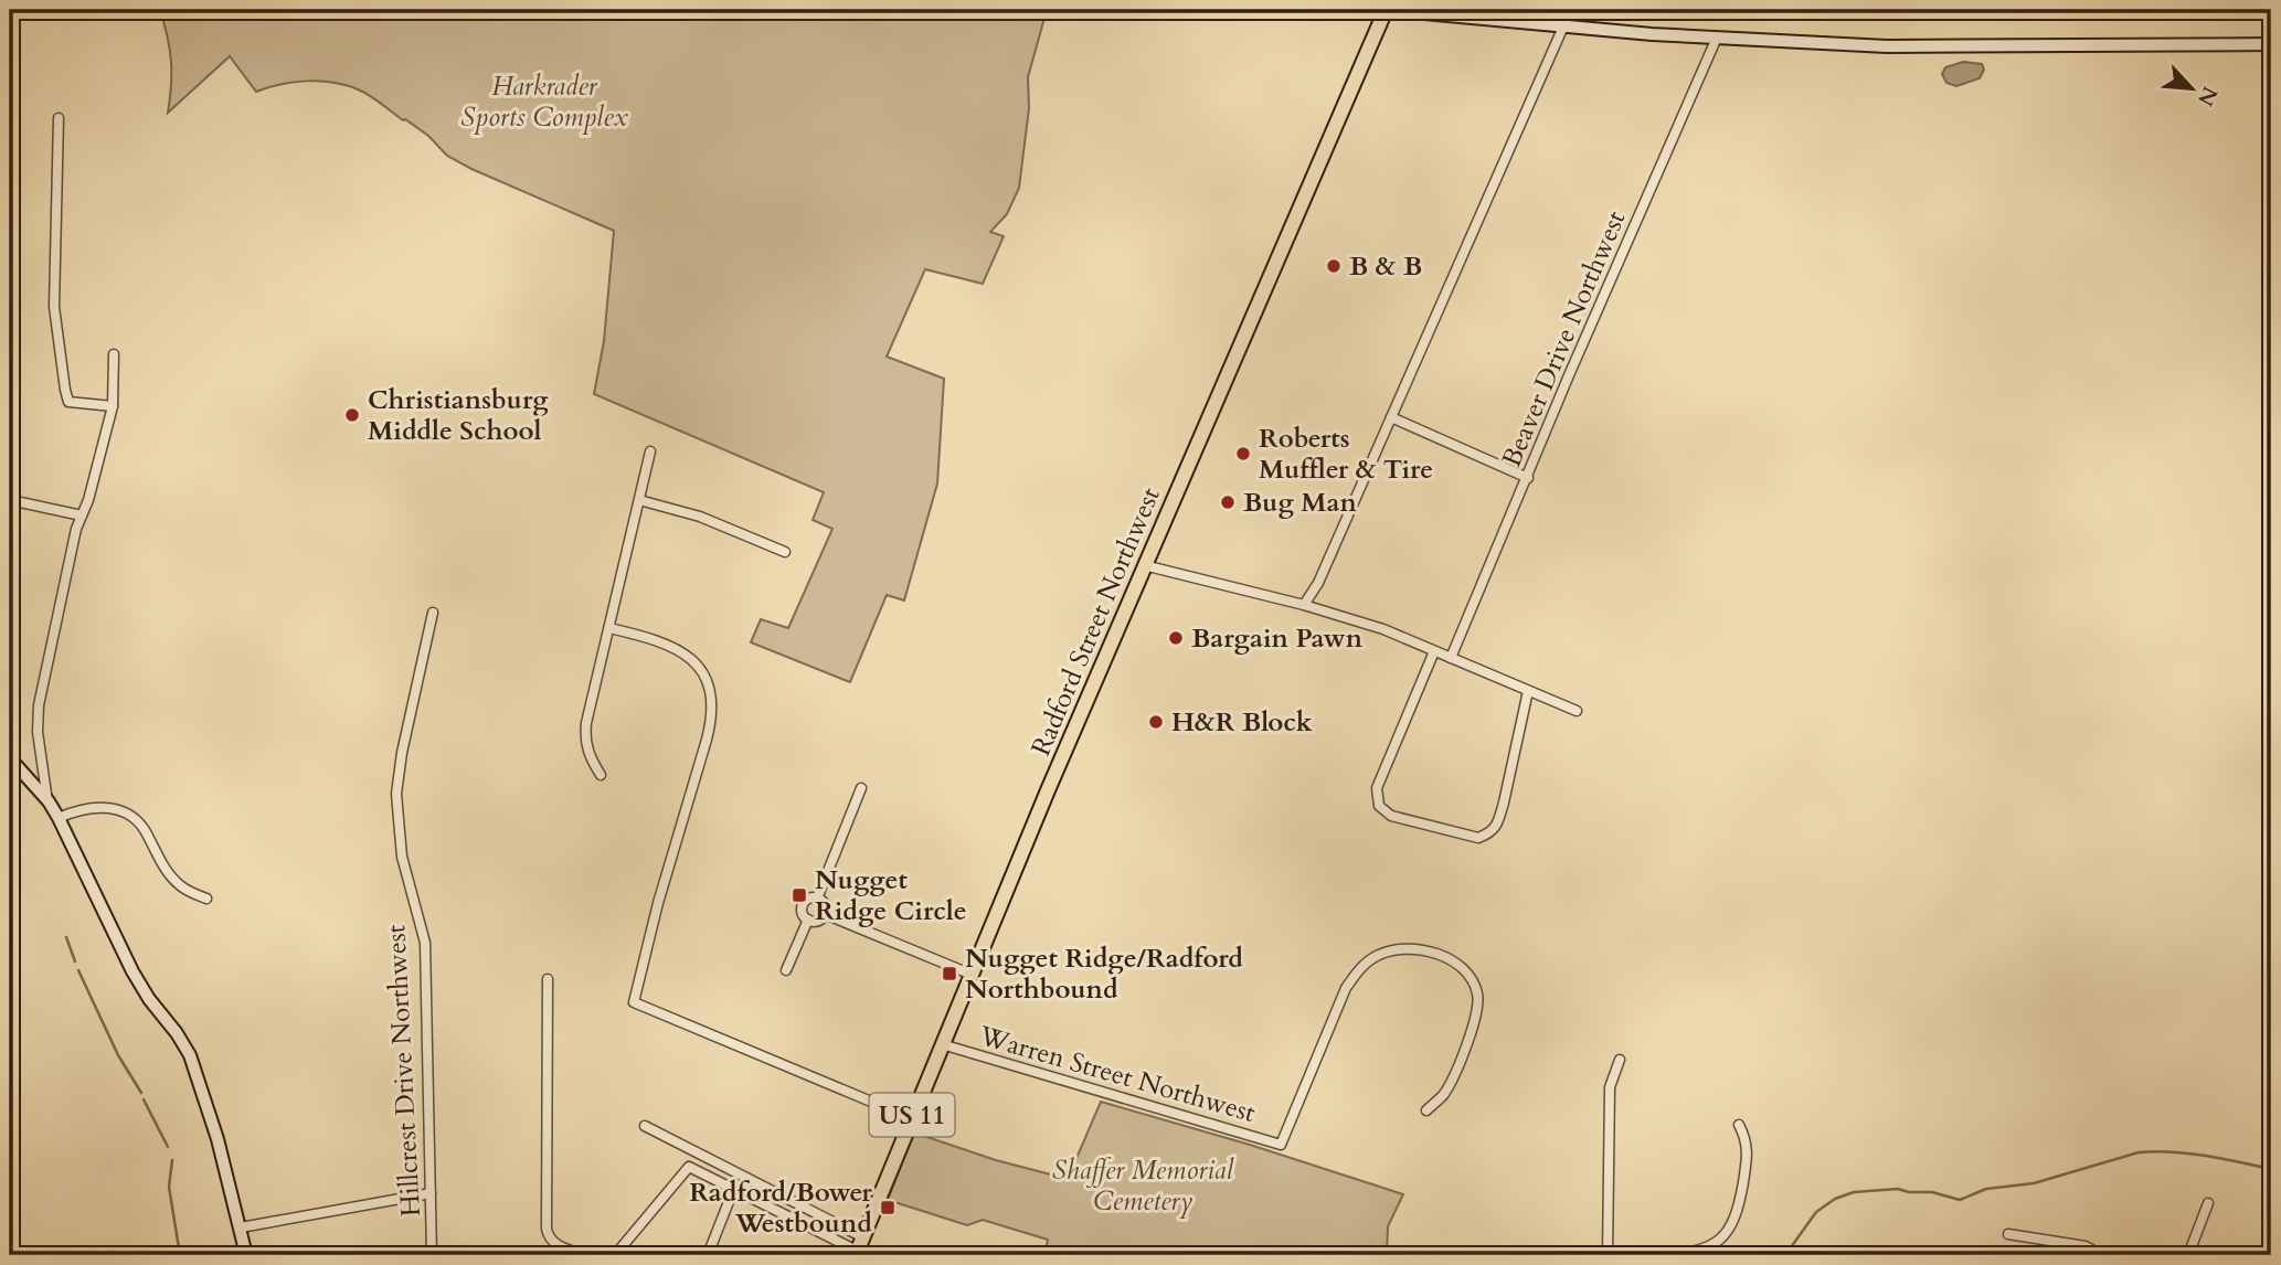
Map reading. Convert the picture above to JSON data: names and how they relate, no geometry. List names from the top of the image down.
{
  "streets": {
    "main road": ["Radford Street Northwest", "US 11"],
    "street": ["Beaver Drive Northwest", "Hillcrest Drive Northwest", "Warren Street Northwest"]
  },
  "crossings": [
    ["Radford Street Northwest", "Warren Street Northwest"]
  ],
  "parks": ["Harkrader Sports Complex", "Shaffer Memorial Cemetery"],
  "places": {
    "other": [
      "B & B",
      "Christiansburg Middle School",
      "Roberts Muffler & Tire",
      "Bug Man",
      "Bargain Pawn",
      "H&R Block"
    ],
    "transit": ["Nugget Ridge Circle", "Nugget Ridge/Radford Northbound", "Radford/Bower Westbound"]
  },
  "north": "bottom right"
}
